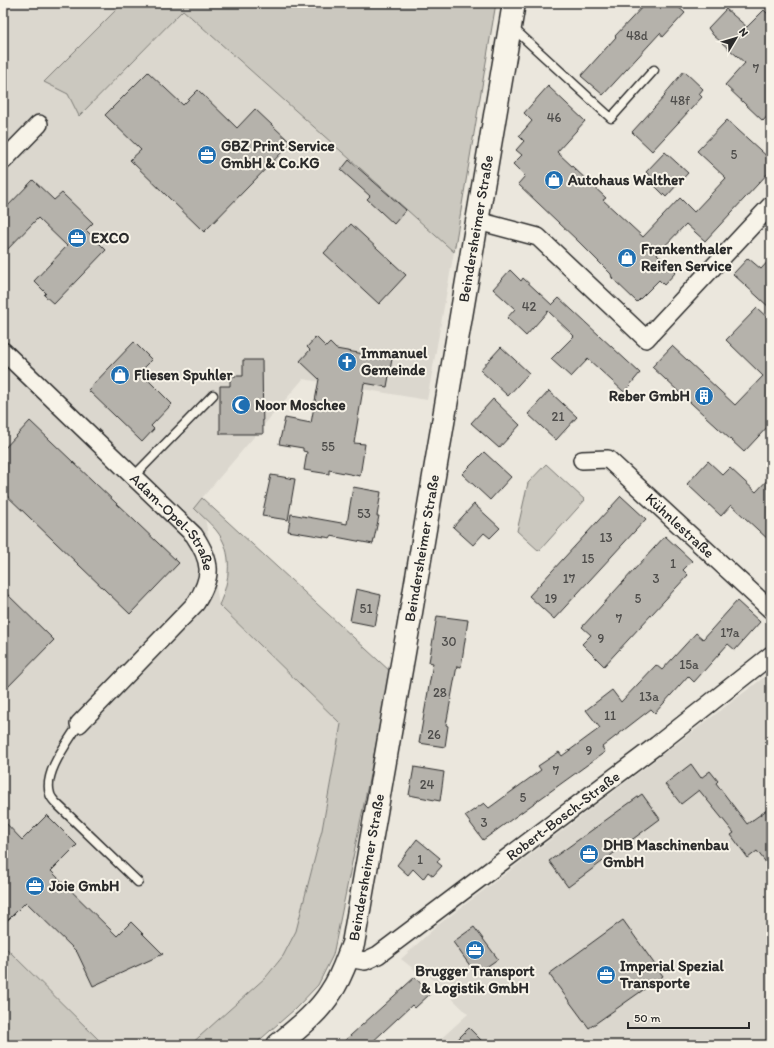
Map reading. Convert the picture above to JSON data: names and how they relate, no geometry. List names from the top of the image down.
{
  "streets": {
    "street": [
      "Beindersheimer Straße",
      "Adam-Opel-Straße",
      "Kühnlestraße",
      "Robert-Bosch-Straße"
    ]
  },
  "crossings": [
    ["Beindersheimer Straße", "Robert-Bosch-Straße"]
  ],
  "places": {
    "office": [
      "GBZ Print Service GmbH & Co.KG",
      "EXCO",
      "DHB Maschinenbau GmbH",
      "Joie GmbH",
      "Brugger Transport & Logistik GmbH",
      "Imperial Spezial Transporte"
    ],
    "shop": ["Autohaus Walther", "Frankenthaler Reifen Service", "Fliesen Spuhler"],
    "church": ["Immanuel Gemeinde"],
    "building": ["Reber GmbH"],
    "mosque": ["Noor Moschee"]
  },
  "house_numbers": [
    "48d",
    "7",
    "48f",
    "46",
    "5",
    "42",
    "21",
    "55",
    "53",
    "13",
    "15",
    "1",
    "17",
    "3",
    "19",
    "5",
    "51",
    "7",
    "17a",
    "9",
    "30",
    "15a",
    "28",
    "13a",
    "11",
    "26",
    "9",
    "7",
    "24",
    "5",
    "3",
    "1"
  ],
  "scale_bar": "50 m",
  "north": "top right"
}
